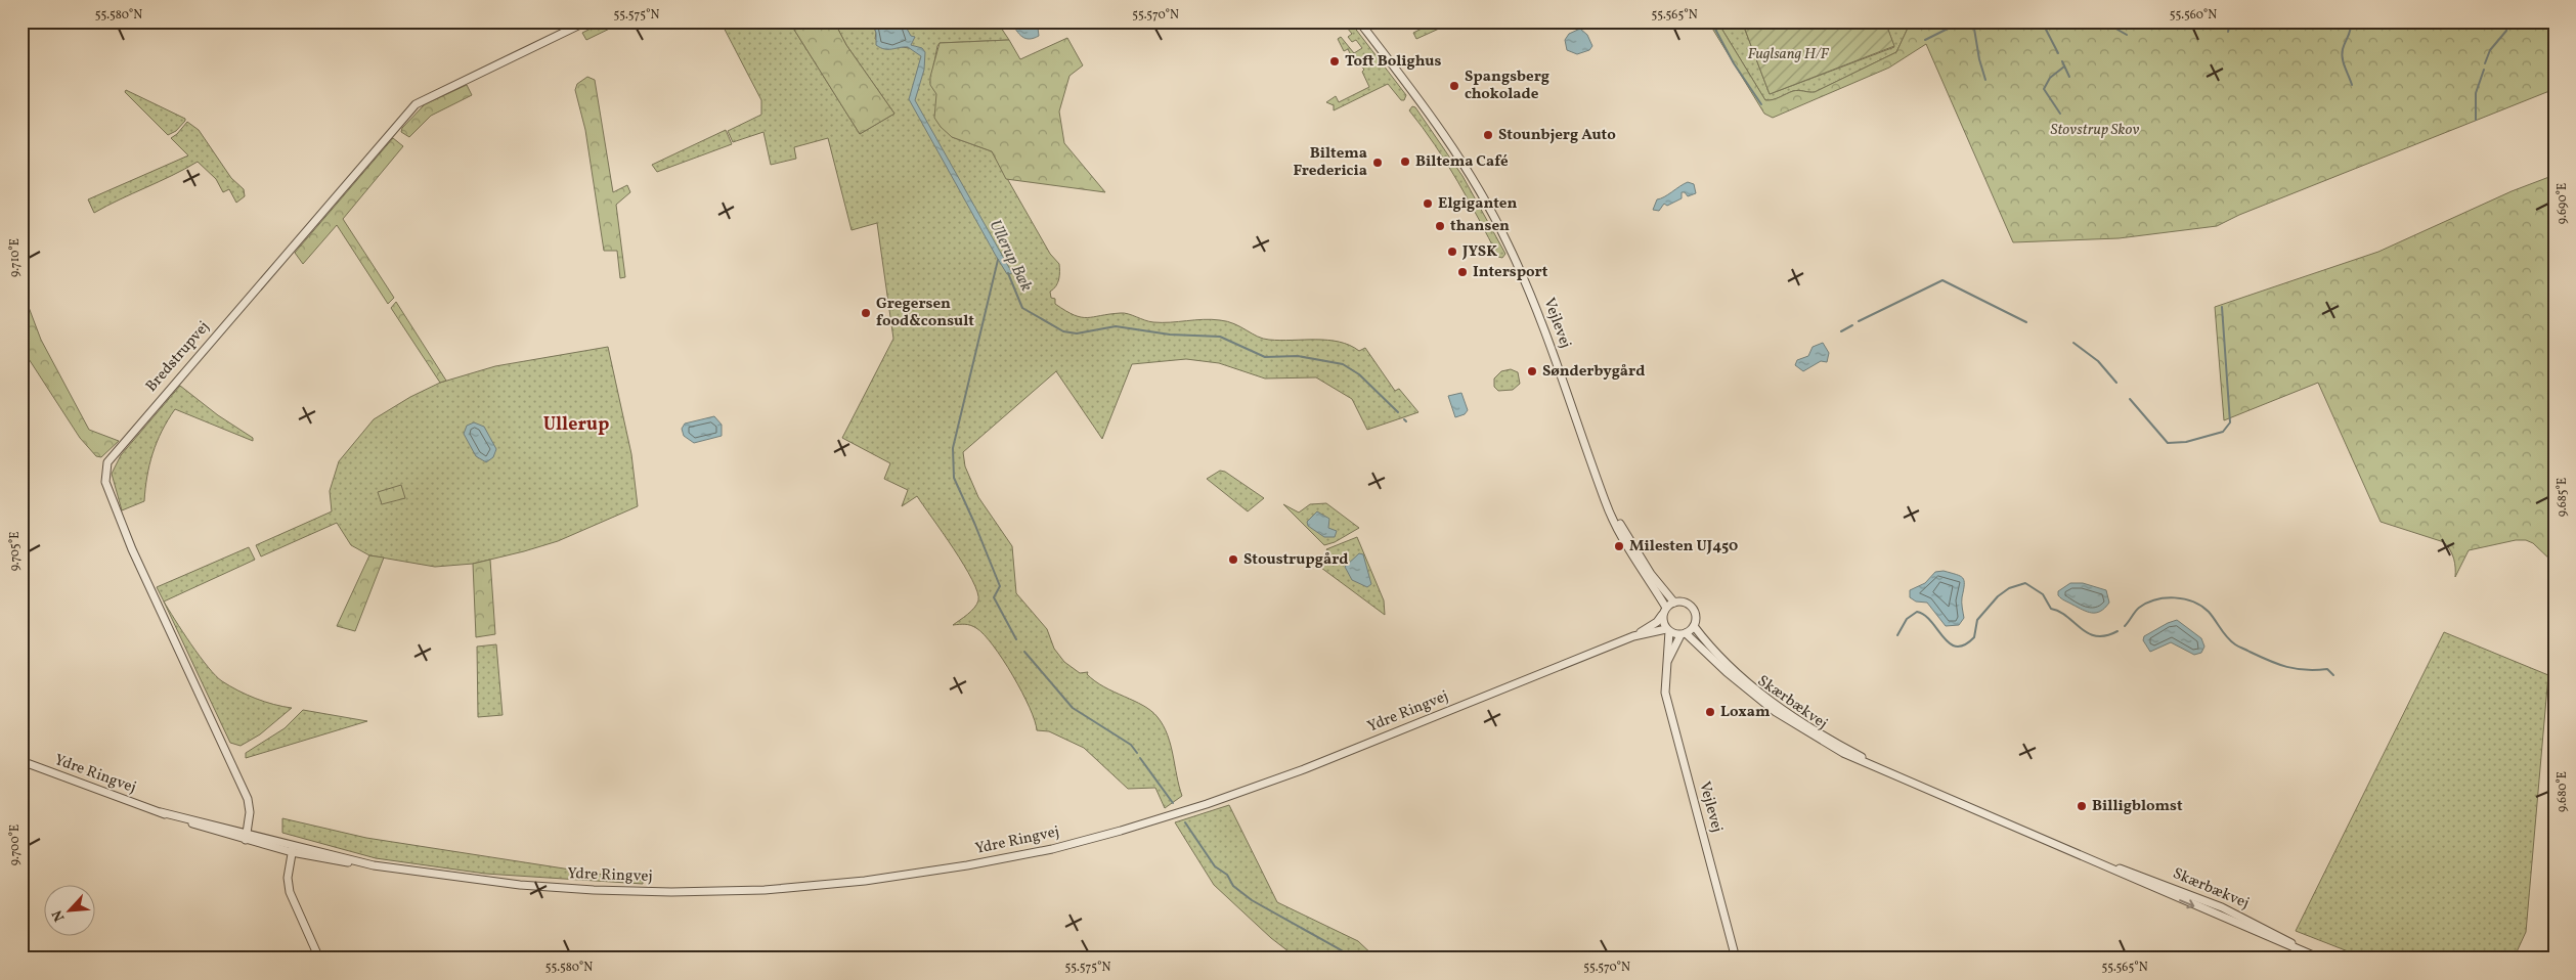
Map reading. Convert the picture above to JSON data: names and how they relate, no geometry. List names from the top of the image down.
{
  "streets": {
    "street": [
      "Vejlevej",
      "Bredstrupvej",
      "Skærbækvej",
      "Ydre Ringvej"
    ]
  },
  "crossings": [
    ["Vejlevej", "Skærbækvej"],
    ["Vejlevej", "Ydre Ringvej"],
    ["Bredstrupvej", "Ydre Ringvej"],
    ["Skærbækvej", "Ydre Ringvej"]
  ],
  "districts": ["Ullerup"],
  "water": ["Ullerup Bæk"],
  "parks": ["Fuglsang H/F", "Stovstrup Skov"],
  "places": [
    "Toft Bolighus",
    "Spangsberg chokolade",
    "Stounbjerg Auto",
    "Biltema Café",
    "Biltema Fredericia",
    "Elgiganten",
    "thansen",
    "JYSK",
    "Intersport",
    "Gregersen food&consult",
    "Sønderbygård",
    "Milesten UJ450",
    "Stoustrupgård",
    "Loxam",
    "Billigblomst"
  ],
  "north": "bottom left",
  "coordinates": [
    "55.580°N",
    "55.575°N",
    "55.570°N",
    "55.565°N",
    "55.560°N",
    "9.690°E",
    "9.710°E",
    "9.685°E",
    "9.705°E",
    "9.680°E",
    "9.700°E"
  ]
}
